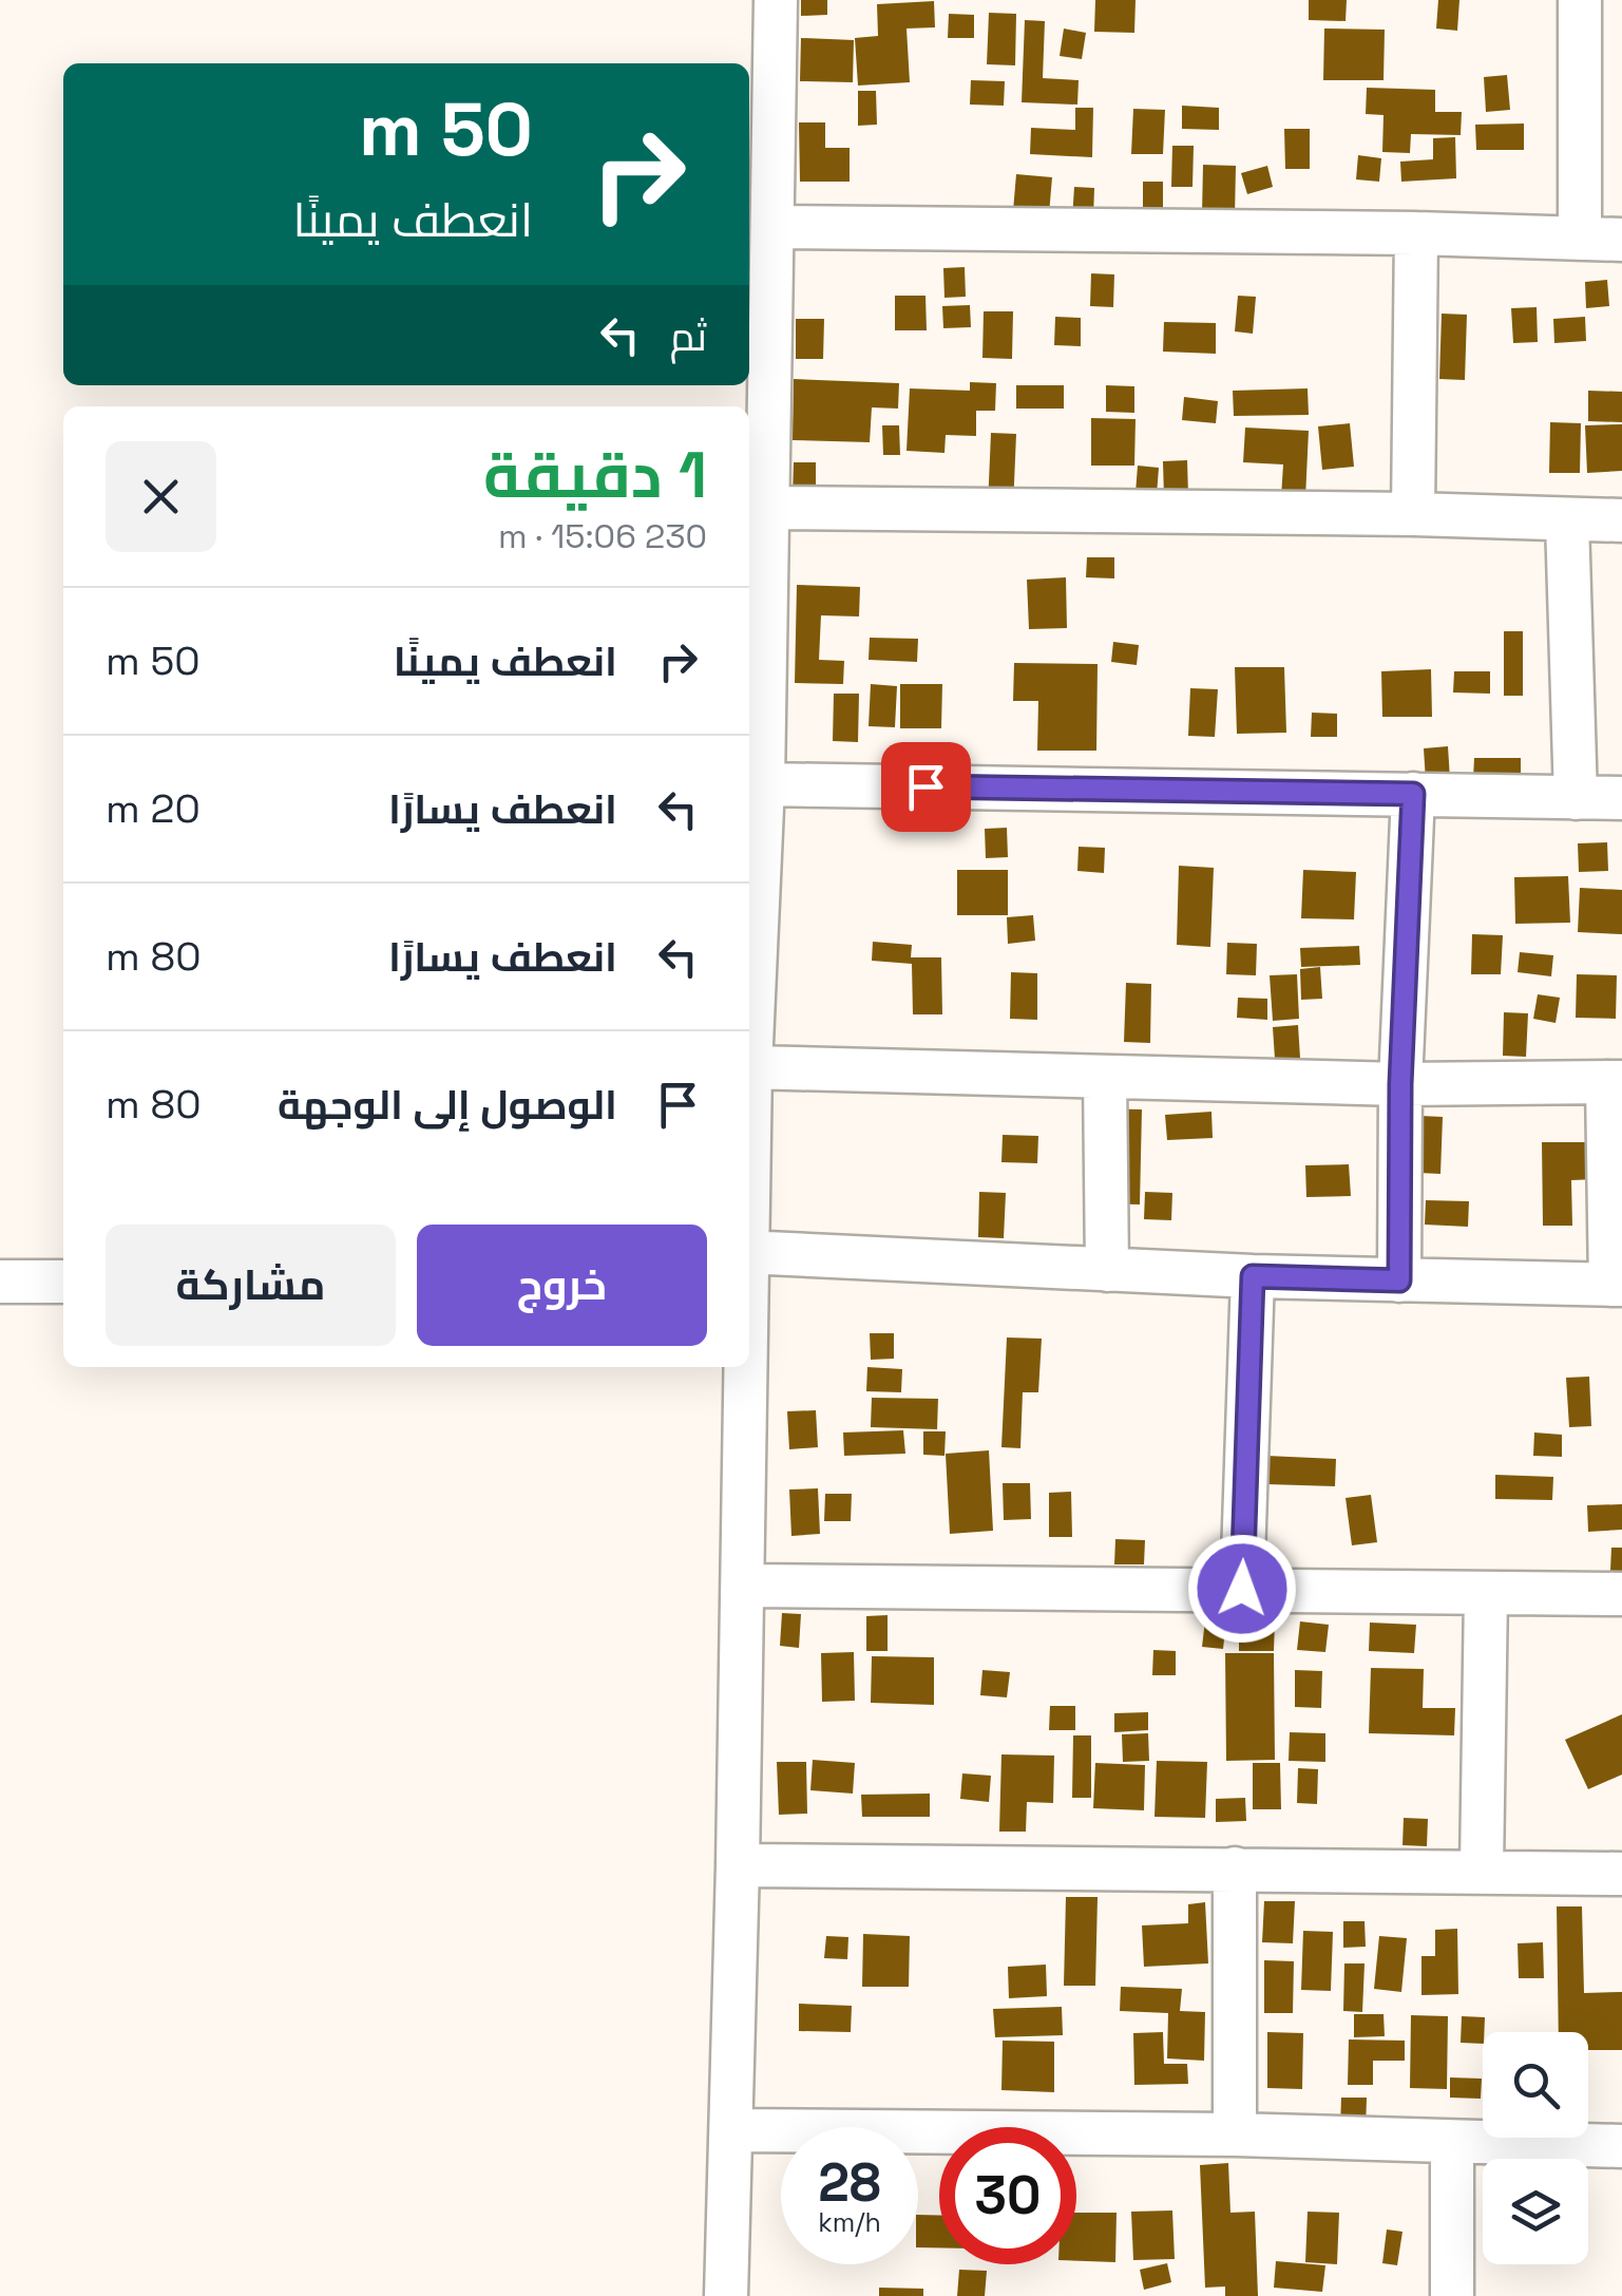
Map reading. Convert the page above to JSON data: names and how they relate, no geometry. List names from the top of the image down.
{
  "page": {
    "turn": ["50 m", "انعطف يمينًا"],
    "then": "ثم",
    "heading": ["1 دقيقة", "230 m · 15:06"],
    "list": [
      {
        "name": "انعطف يمينًا",
        "value": "50 m"
      },
      {
        "name": "انعطف يسارًا",
        "value": "20 m"
      },
      {
        "name": "انعطف يسارًا",
        "value": "80 m"
      },
      {
        "name": "الوصول إلى الوجهة",
        "value": "80 m"
      }
    ],
    "buttons": ["خروج", "مشاركة"],
    "speed": "28 km/h",
    "limit": "30"
  }
}
